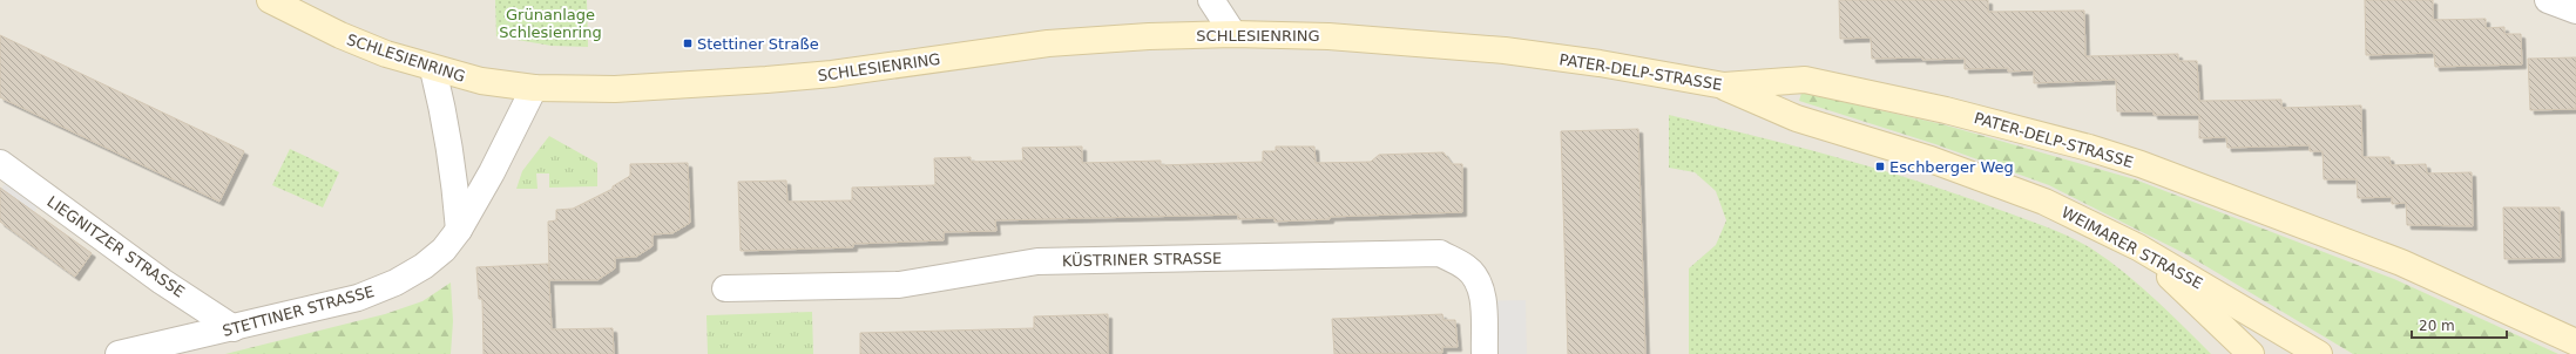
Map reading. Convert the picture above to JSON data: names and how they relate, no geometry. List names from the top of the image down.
{
  "streets": {
    "street": [
      "SCHLESIENRING",
      "PATER-DELP-STRASSE",
      "LIEGNITZER STRASSE",
      "WEIMARER STRASSE",
      "KÜSTRINER STRASSE",
      "STETTINER STRASSE"
    ]
  },
  "crossings": [
    ["SCHLESIENRING", "PATER-DELP-STRASSE"],
    ["SCHLESIENRING", "STETTINER STRASSE"],
    ["PATER-DELP-STRASSE", "WEIMARER STRASSE"],
    ["LIEGNITZER STRASSE", "STETTINER STRASSE"]
  ],
  "parks": ["Grünanlage Schlesienring"],
  "places": {
    "transit": ["Stettiner Straße", "Eschberger Weg"]
  },
  "scale_bar": "20 m"
}
